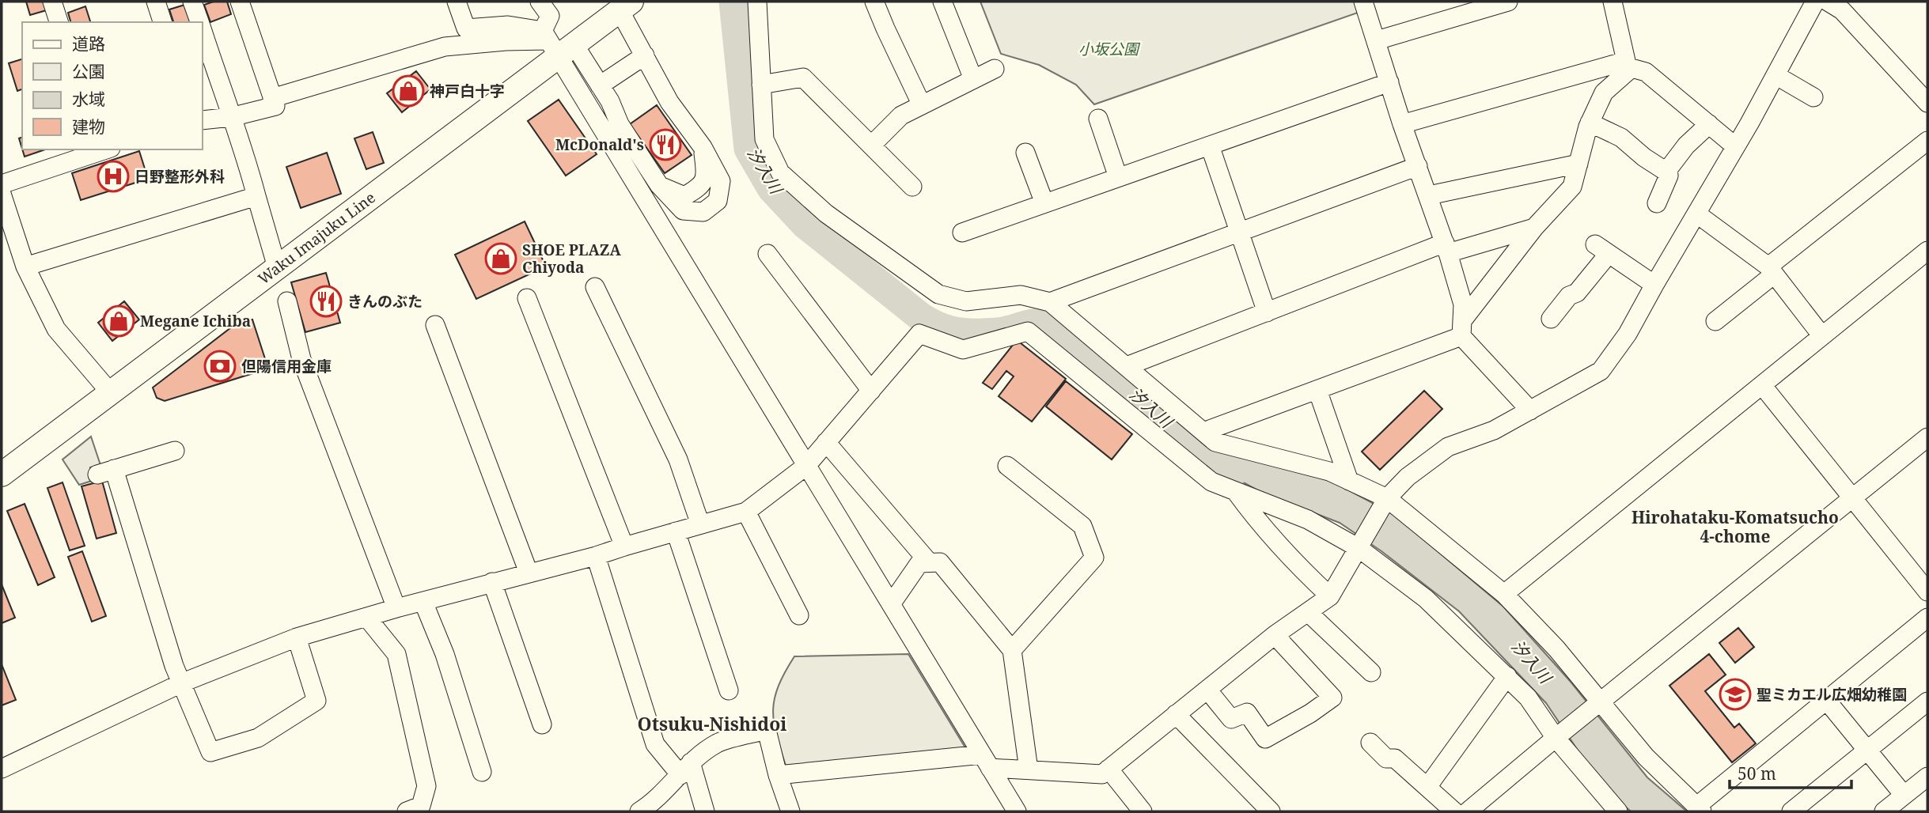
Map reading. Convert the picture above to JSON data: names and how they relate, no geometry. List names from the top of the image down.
{
  "streets": {
    "main road": ["Waku Imajuku Line"]
  },
  "districts": ["Hirohataku-Komatsucho 4-chome", "Otsuku-Nishidoi"],
  "water": ["汐入川"],
  "parks": ["小坂公園"],
  "places": {
    "shop": ["神戸白十字", "SHOE PLAZA Chiyoda", "Megane Ichiba"],
    "restaurant": ["McDonald's", "きんのぶた"],
    "hospital": ["日野整形外科"],
    "bank": ["但陽信用金庫"],
    "school or university": ["聖ミカエル広畑幼稚園"]
  },
  "legend": [
    "道路",
    "公園",
    "水域",
    "建物"
  ],
  "scale_bar": "50 m"
}
